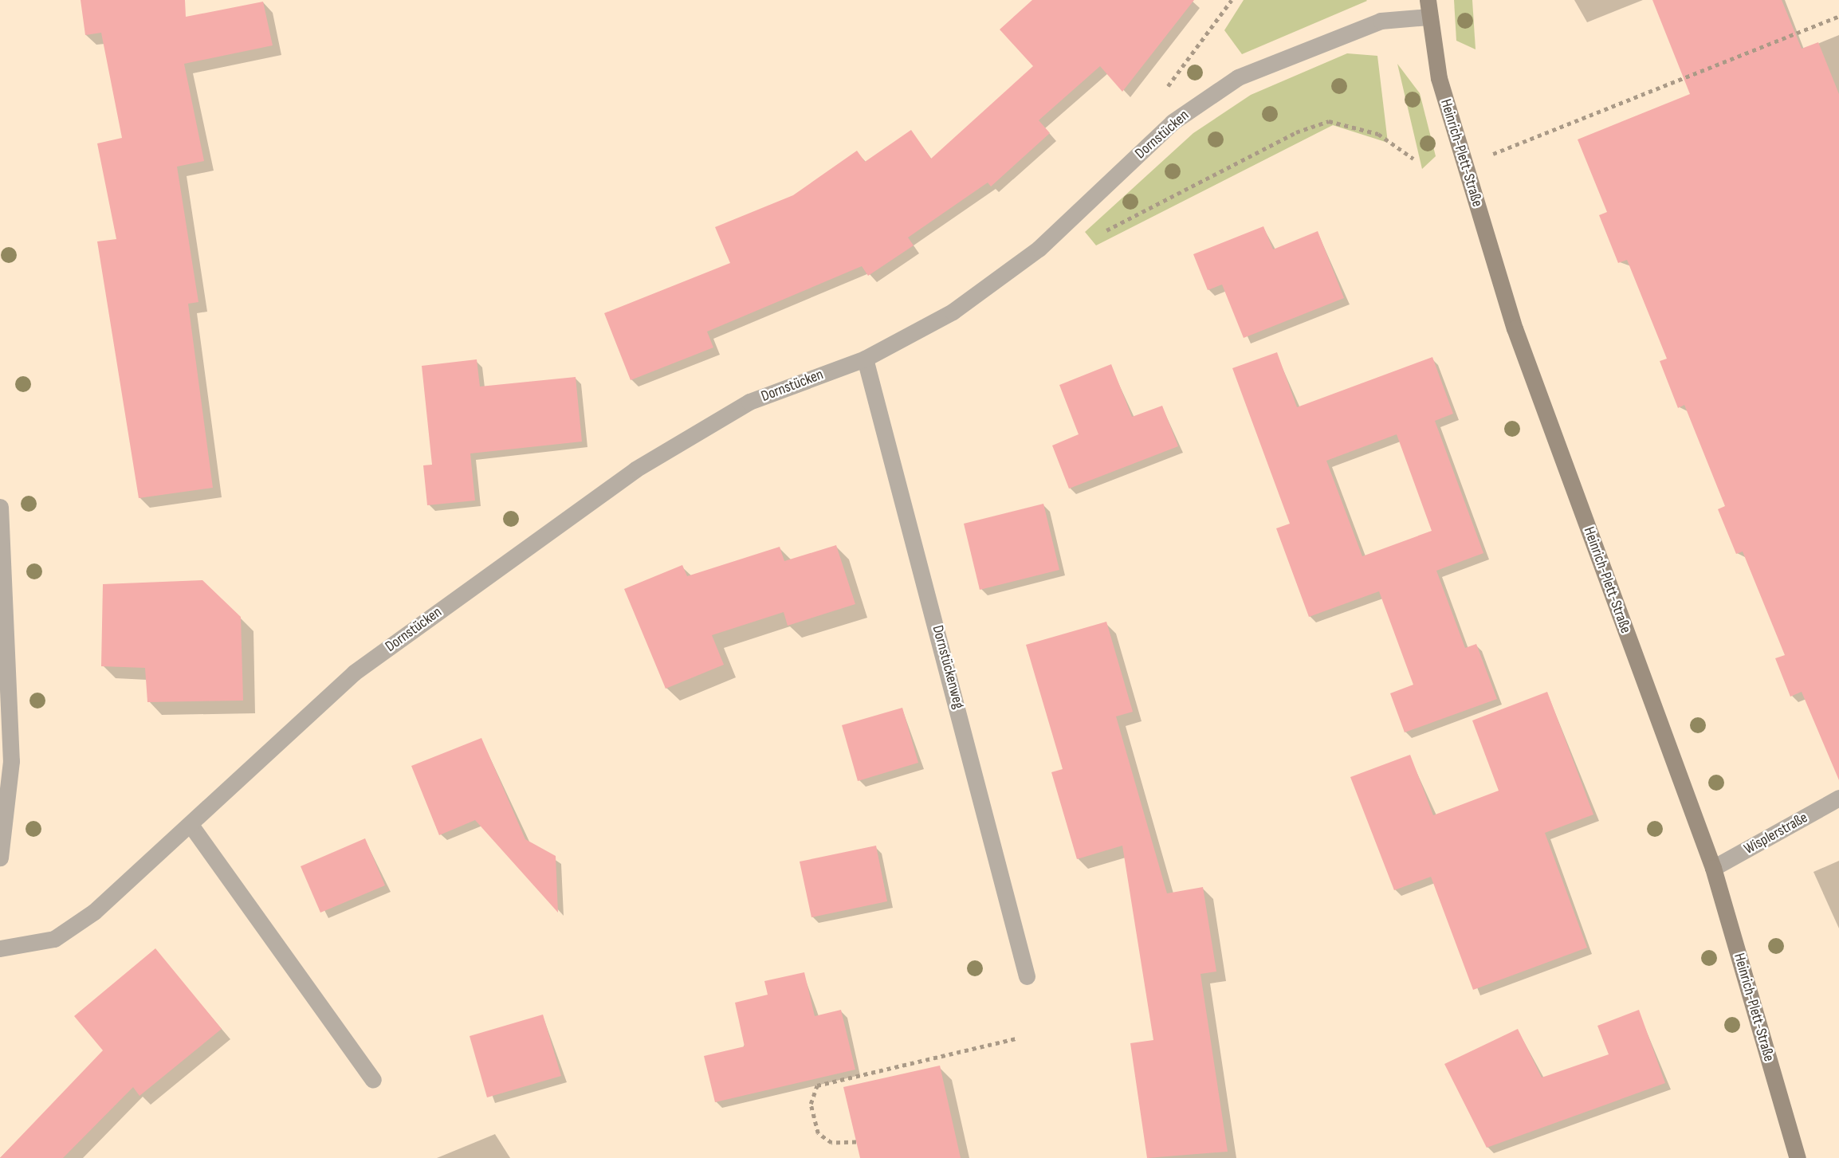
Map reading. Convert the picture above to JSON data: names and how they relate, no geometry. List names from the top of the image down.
{
  "streets": {
    "street": [
      "Dornstücken",
      "Heinrich-Plett-Straße",
      "Dornstückenweg",
      "Wisplerstraße"
    ]
  },
  "crossings": [
    ["Dornstücken", "Heinrich-Plett-Straße"],
    ["Dornstücken", "Dornstückenweg"],
    ["Heinrich-Plett-Straße", "Wisplerstraße"]
  ]
}
